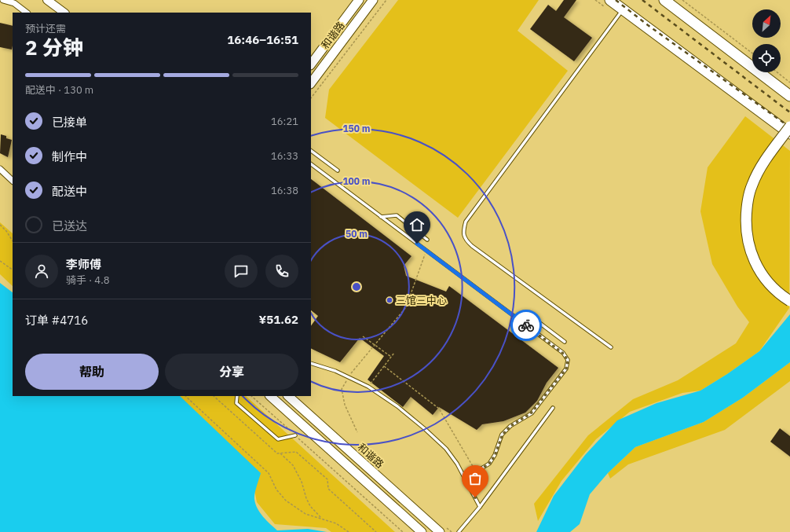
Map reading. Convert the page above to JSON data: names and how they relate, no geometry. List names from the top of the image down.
{
  "streets": {
    "main road": ["和谐路"]
  },
  "places": ["三馆三中心"],
  "north": "top right",
  "page": {
    "heading": ["2 分钟", "预计还需", "16:46–16:51"],
    "panel": [
      "李师傅",
      "骑手 · 4.8",
      "订单 #4716",
      "¥51.62"
    ],
    "bar": "配送中 · 130 m",
    "list": [
      ["已接单", "16:21"],
      ["制作中", "16:33"],
      ["配送中", "16:38"],
      "已送达"
    ],
    "buttons": ["帮助", "分享"]
  },
  "rings": ["150 m", "100 m", "50 m"]
}
